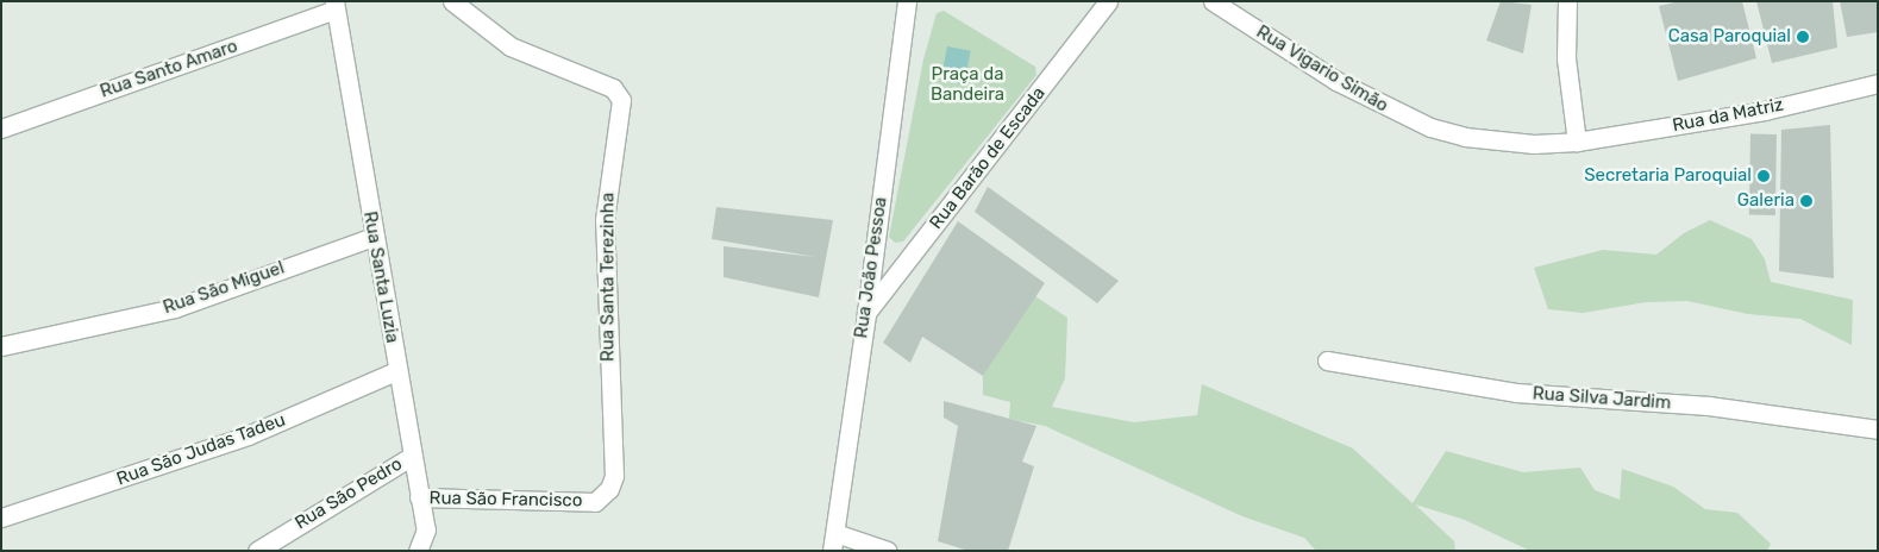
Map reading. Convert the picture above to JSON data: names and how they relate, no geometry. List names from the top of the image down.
{
  "streets": {
    "street": [
      "Rua Santo Amaro",
      "Rua Vigario Simão",
      "Rua da Matriz",
      "Rua Barão de Escada",
      "Rua João Pessoa",
      "Rua Santa Luzia",
      "Rua Santa Terezinha",
      "Rua São Miguel",
      "Rua Silva Jardim",
      "Rua São Judas Tadeu",
      "Rua São Pedro",
      "Rua São Francisco"
    ]
  },
  "crossings": [
    ["Rua Santo Amaro", "Rua Santa Luzia"],
    ["Rua Vigario Simão", "Rua da Matriz"],
    ["Rua Barão de Escada", "Rua João Pessoa"],
    ["Rua Santa Luzia", "Rua São Miguel"],
    ["Rua Santa Luzia", "Rua São Judas Tadeu"],
    ["Rua Santa Luzia", "Rua São Pedro"],
    ["Rua Santa Luzia", "Rua São Francisco"],
    ["Rua Santa Terezinha", "Rua São Francisco"]
  ],
  "parks": ["Praça da Bandeira"],
  "places": ["Casa Paroquial", "Secretaria Paroquial", "Galeria"]
}
